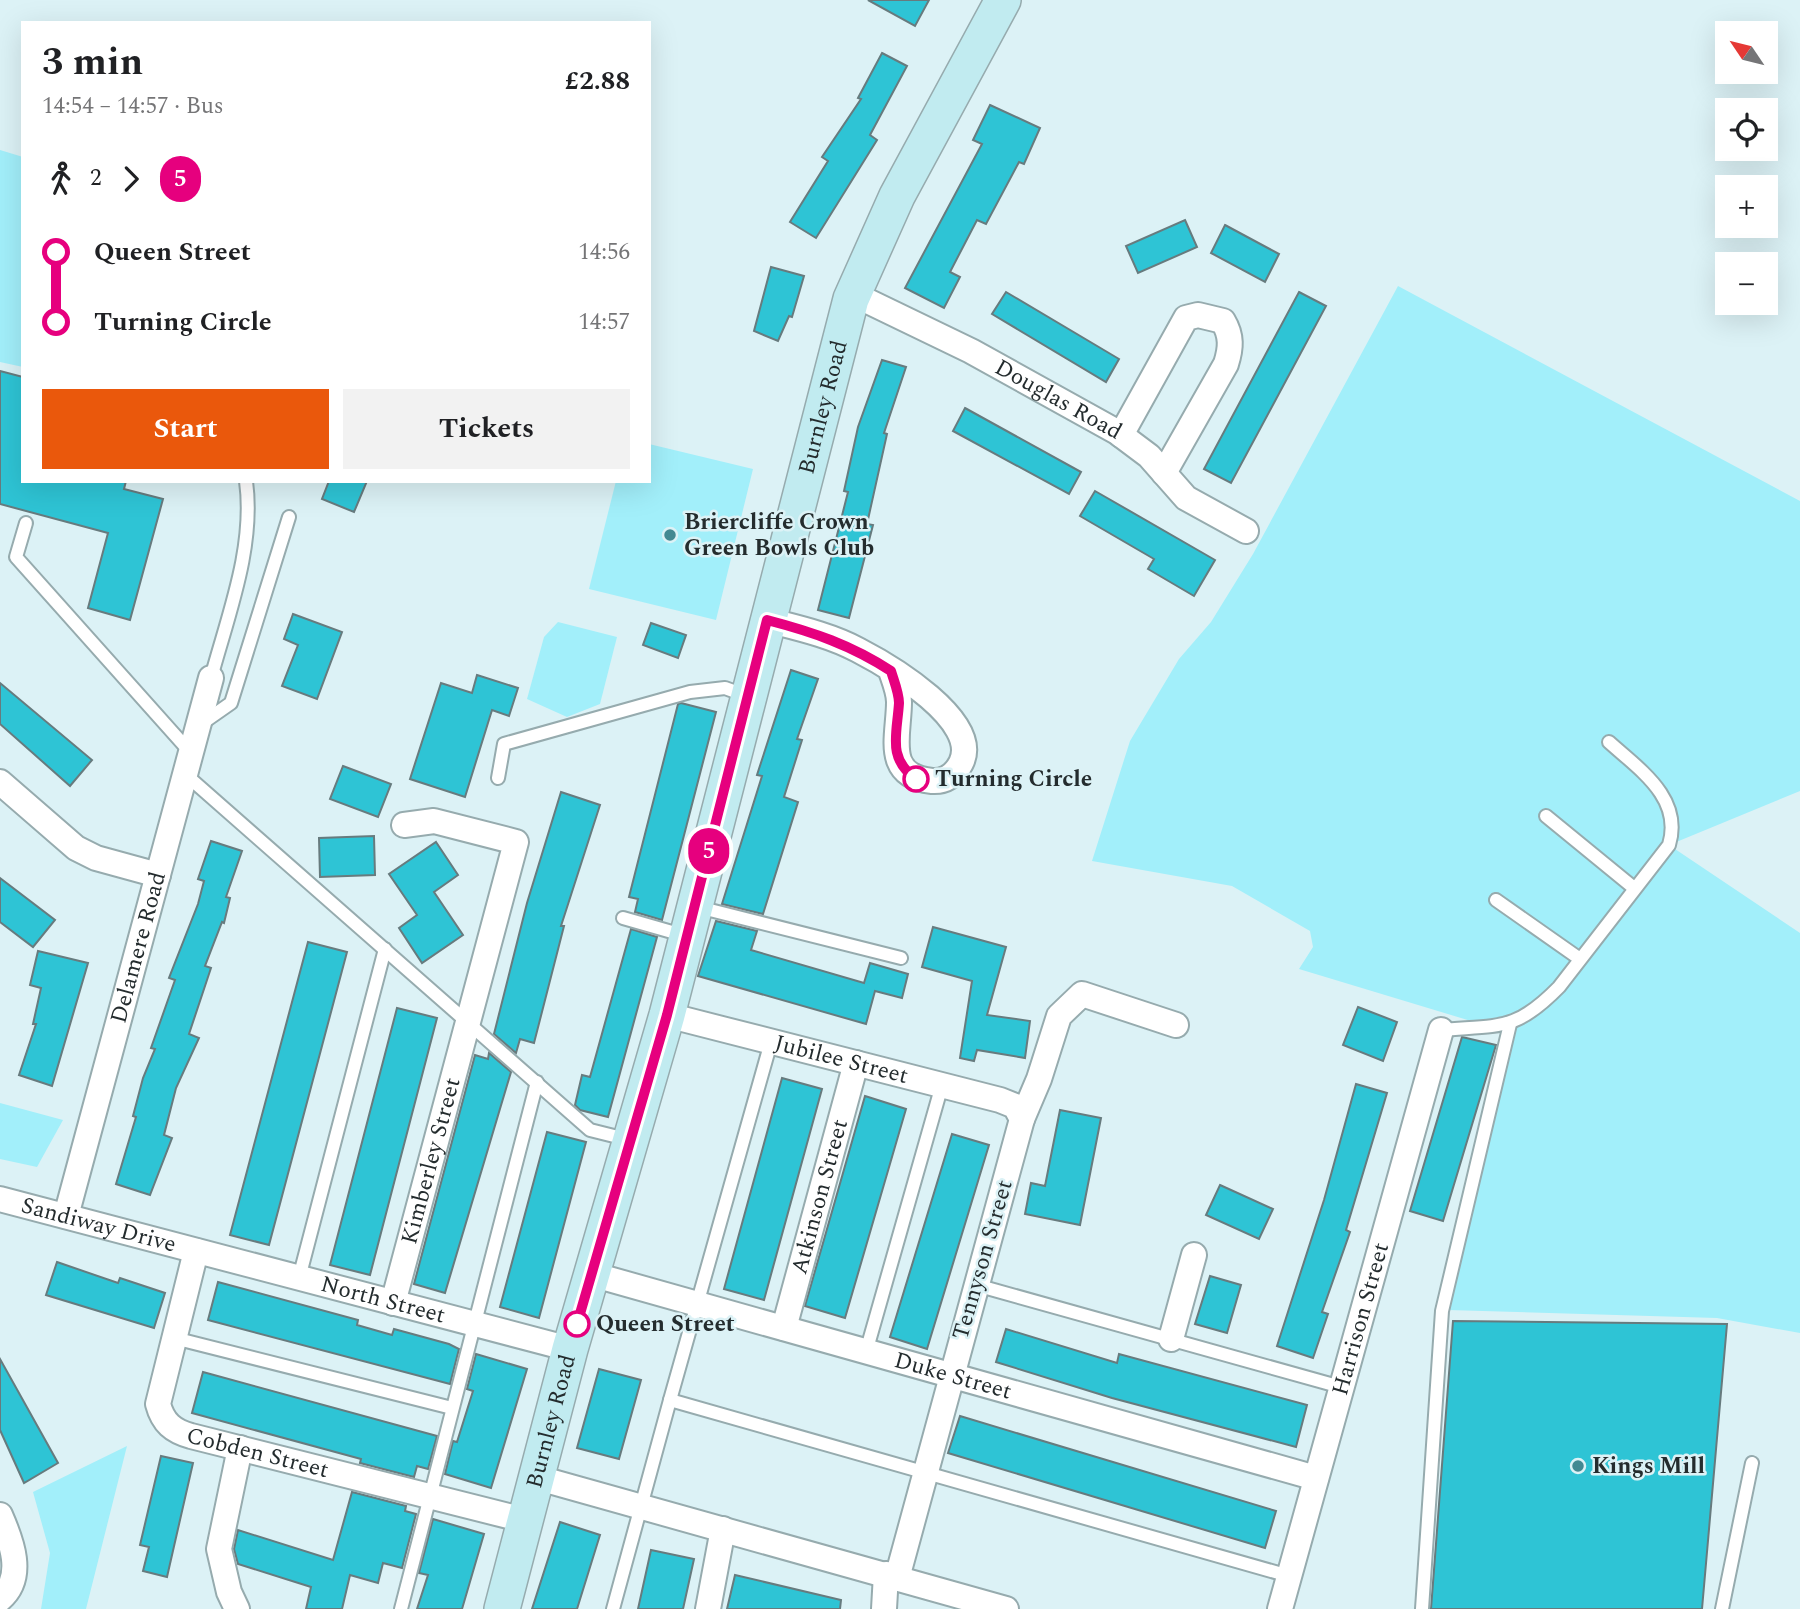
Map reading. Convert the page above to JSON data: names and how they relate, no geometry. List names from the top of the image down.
{
  "streets": {
    "street": [
      "Douglas Road",
      "Burnley Road",
      "Delamere Road",
      "Jubilee Street",
      "Kimberley Street",
      "Atkinson Street",
      "Sandiway Drive",
      "Tennyson Street",
      "North Street",
      "Harrison Street",
      "Duke Street",
      "Cobden Street"
    ]
  },
  "crossings": [
    ["Douglas Road", "Burnley Road"],
    ["Burnley Road", "Jubilee Street"],
    ["Burnley Road", "North Street"],
    ["Burnley Road", "Duke Street"],
    ["Burnley Road", "Cobden Street"],
    ["Delamere Road", "Sandiway Drive"],
    ["Jubilee Street", "Atkinson Street"],
    ["Jubilee Street", "Tennyson Street"],
    ["Kimberley Street", "North Street"],
    ["Atkinson Street", "Duke Street"],
    ["Sandiway Drive", "North Street"],
    ["Sandiway Drive", "Cobden Street"],
    ["Tennyson Street", "Duke Street"],
    ["North Street", "Cobden Street"],
    ["Harrison Street", "Duke Street"]
  ],
  "places": [
    "Briercliffe Crown Green Bowls Club",
    "Turning Circle",
    "Queen Street",
    "Kings Mill"
  ],
  "lines": ["bus line 5"],
  "north": "top left",
  "page": {
    "on_map": "5",
    "map_buttons": ["+", "−"],
    "heading": ["3 min", "14:54 – 14:57 · Bus", "£2.88"],
    "legs": ["2", "5"],
    "list": [
      {
        "name": "Queen Street",
        "value": "14:56"
      },
      {
        "name": "Turning Circle",
        "value": "14:57"
      }
    ],
    "buttons": ["Start", "Tickets"]
  }
}
